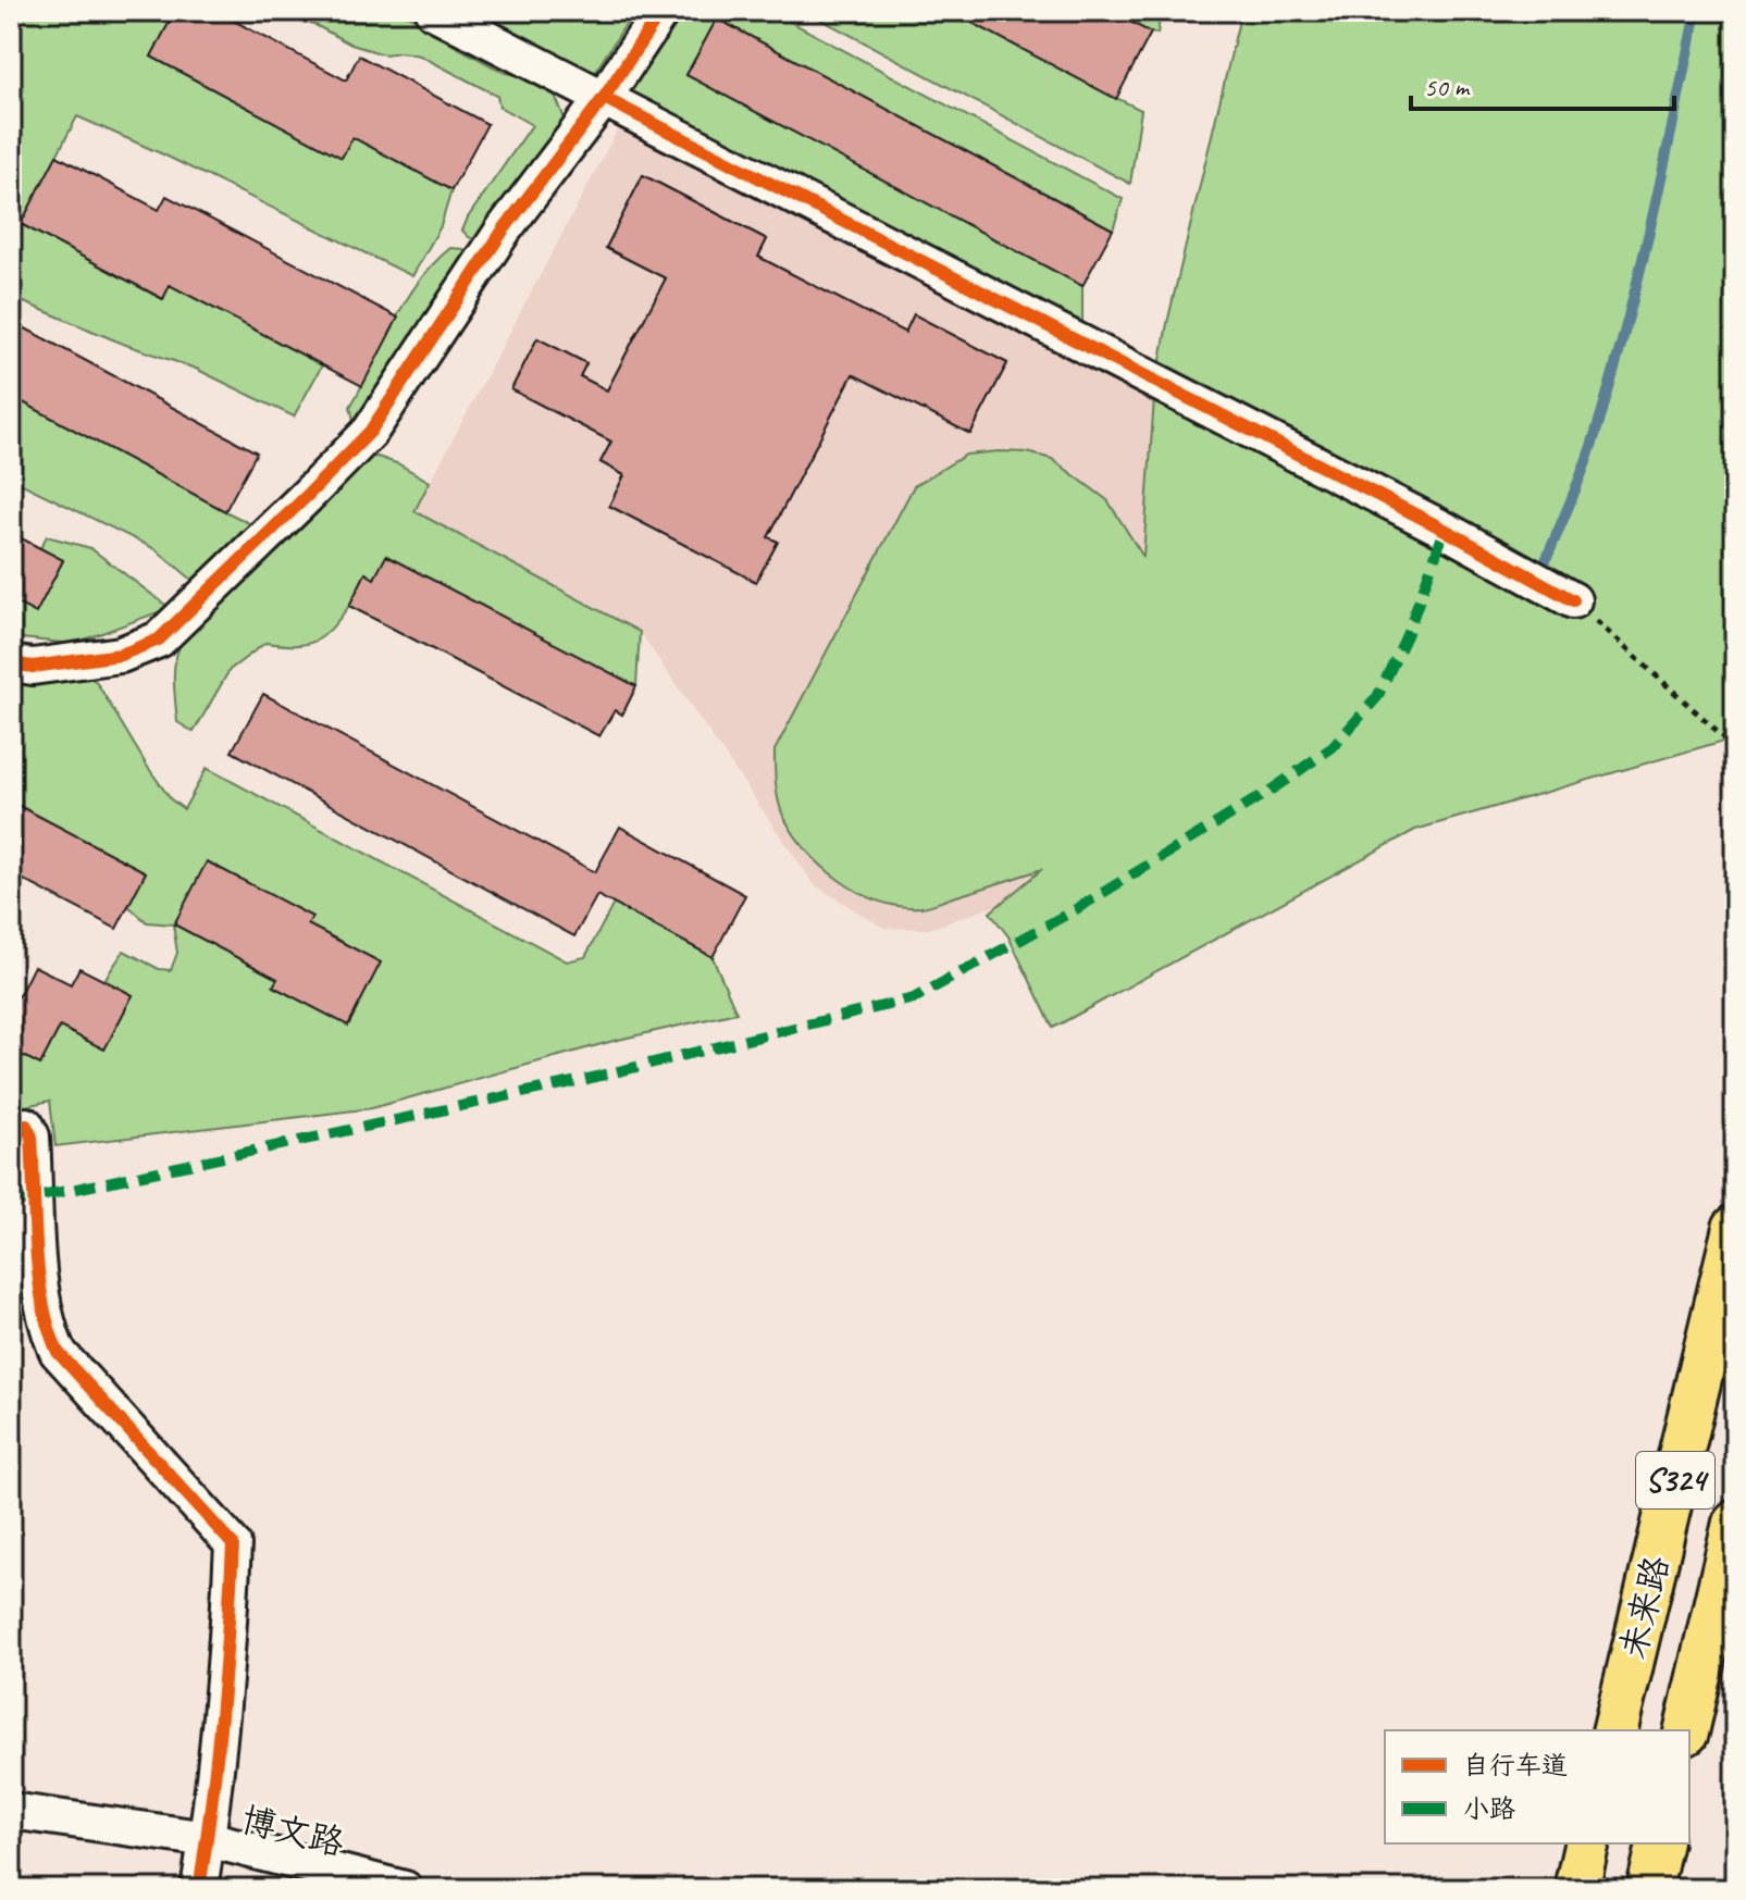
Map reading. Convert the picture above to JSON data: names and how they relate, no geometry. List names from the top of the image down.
{
  "streets": {
    "main road": ["S324", "未来路"],
    "street": ["博文路"]
  },
  "legend": ["自行车道", "小路"],
  "scale_bar": "50 m"
}
